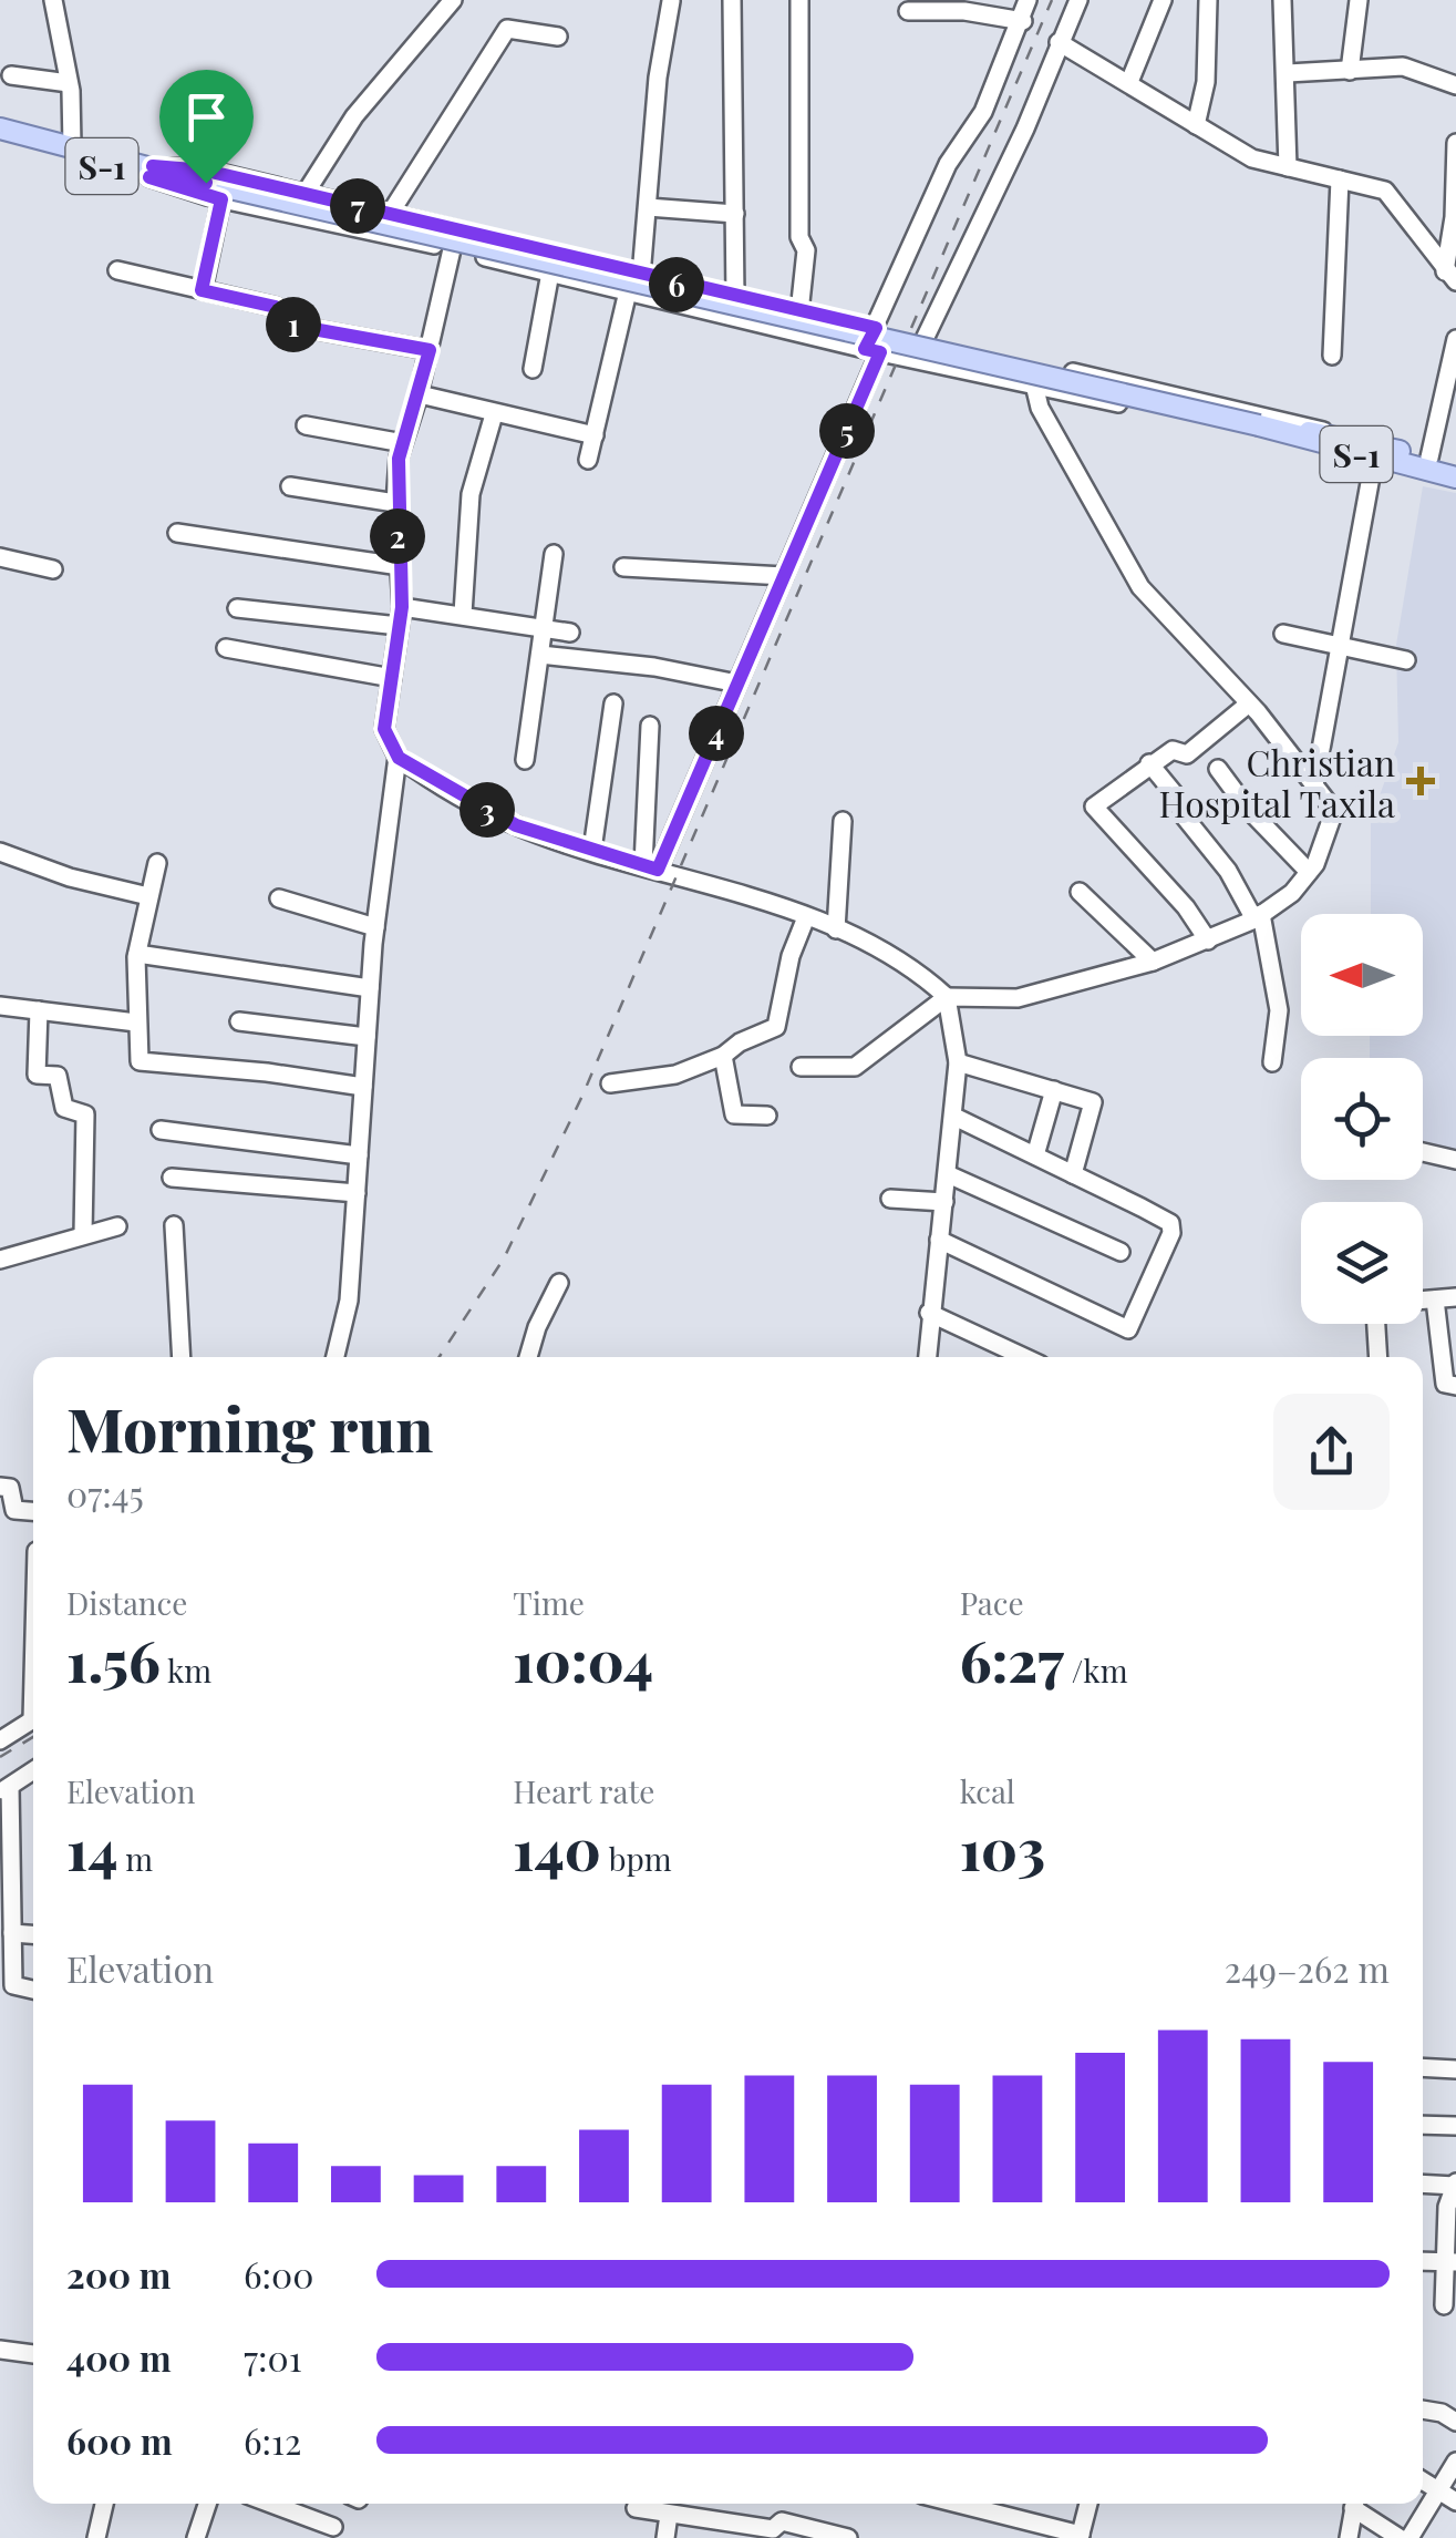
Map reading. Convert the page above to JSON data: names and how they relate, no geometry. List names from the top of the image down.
{
  "streets": {
    "main road": ["S-1"]
  },
  "places": {
    "health": ["Christian Hospital Taxila"]
  },
  "north": "left",
  "page": {
    "pins": [
      "7",
      "6",
      "1",
      "5",
      "2",
      "4",
      "3"
    ],
    "heading": ["Morning run", "07:45"],
    "stats": [
      ["Distance", "1.56 km"],
      ["Time", "10:04"],
      ["Pace", "6:27 /km"],
      ["Elevation", "14 m"],
      ["Heart rate", "140 bpm"],
      ["kcal", "103"]
    ],
    "chart": ["Elevation", "249–262 m"],
    "list": [
      {
        "name": "200 m",
        "note": "6:00"
      },
      {
        "name": "400 m",
        "note": "7:01"
      },
      {
        "name": "600 m",
        "note": "6:12"
      }
    ]
  }
}
